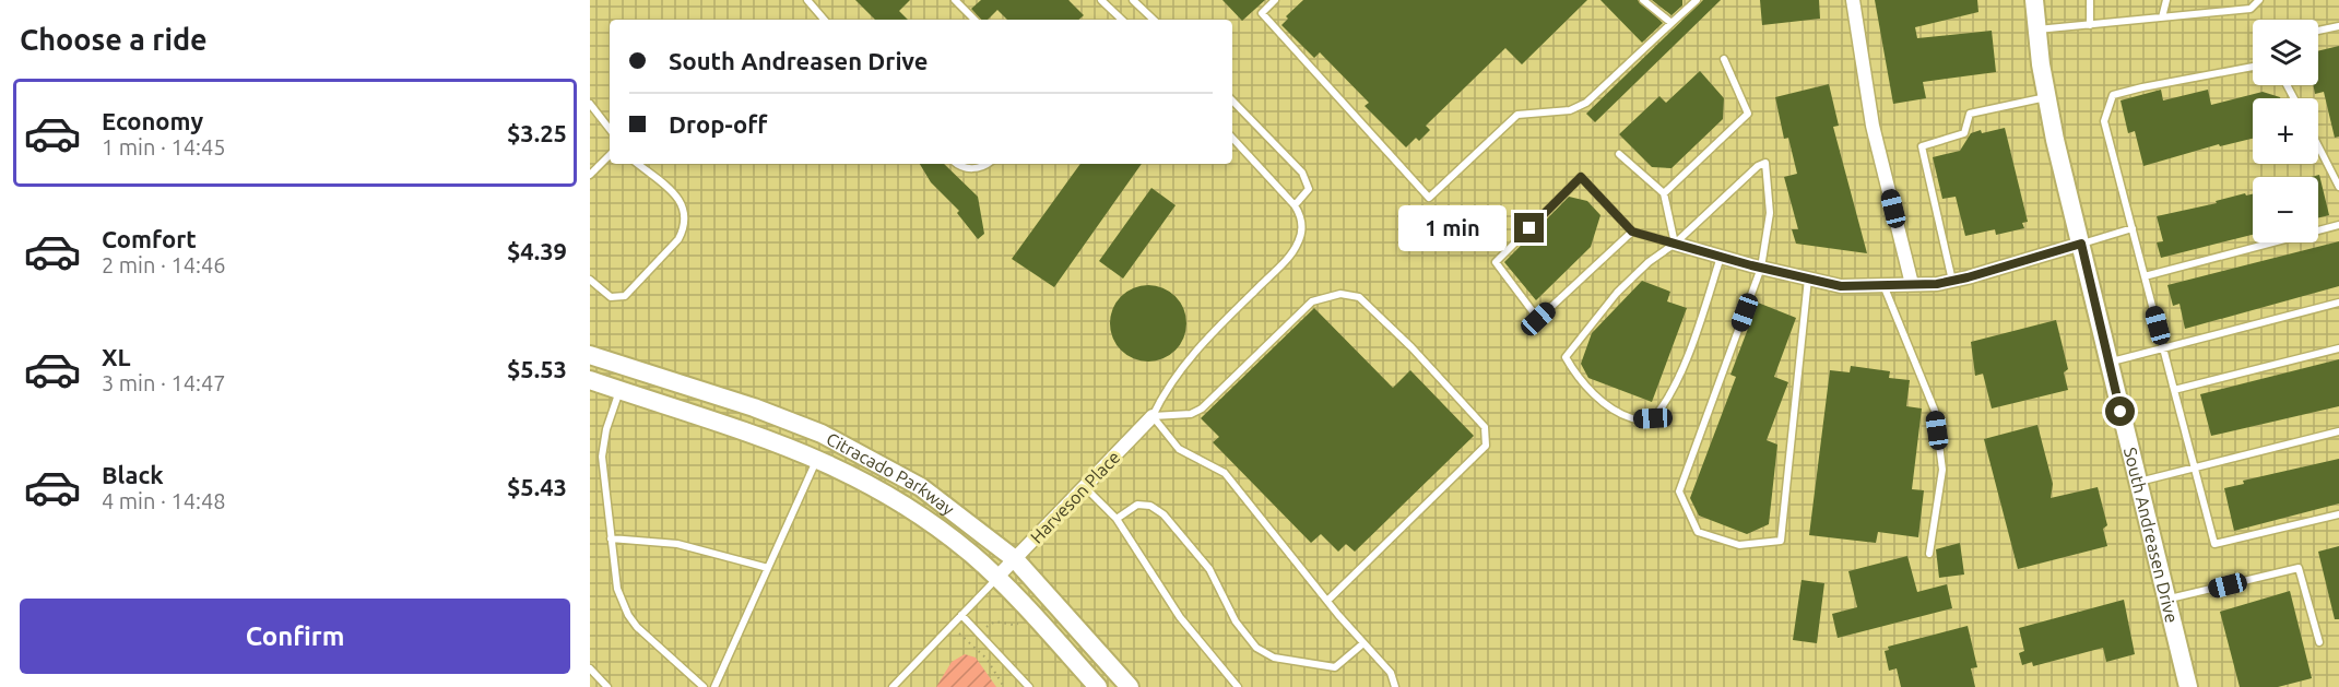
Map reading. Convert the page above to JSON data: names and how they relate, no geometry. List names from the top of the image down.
{
  "streets": {
    "main road": ["Citracado Parkway", "South Andreasen Drive"],
    "street": ["Harveson Place"]
  },
  "crossings": [
    ["Citracado Parkway", "Harveson Place"]
  ],
  "page": {
    "heading": "Choose a ride",
    "map_buttons": ["+", "−"],
    "banner": ["South Andreasen Drive", "Drop-off"],
    "list": [
      {
        "name": "Economy",
        "note": "1 min · 14:45",
        "value": "$3.25"
      },
      {
        "name": "Comfort",
        "note": "2 min · 14:46",
        "value": "$4.39"
      },
      {
        "name": "XL",
        "note": "3 min · 14:47",
        "value": "$5.53"
      },
      {
        "name": "Black",
        "note": "4 min · 14:48",
        "value": "$5.43"
      }
    ],
    "bubble": "1 min",
    "buttons": "Confirm"
  }
}
